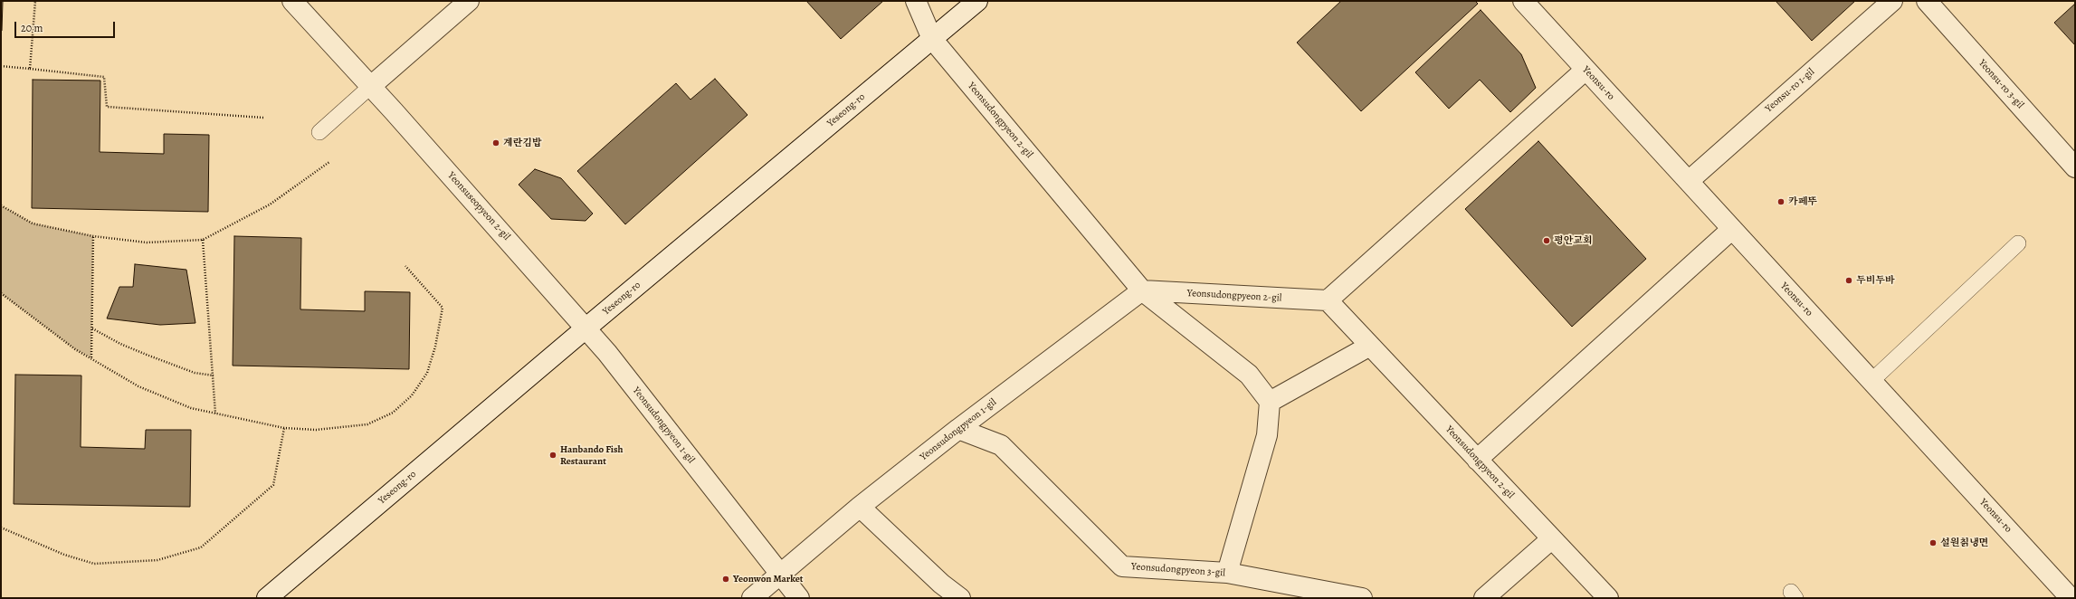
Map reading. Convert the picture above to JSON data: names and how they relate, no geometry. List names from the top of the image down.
{
  "streets": {
    "street": [
      "Yeonsu-ro",
      "Yeonsu-ro 3-gil",
      "Yeonsu-ro 1-gil",
      "Yeseong-ro",
      "Yeonsudongpyeon 2-gil",
      "Yeonsuseopyeon 2-gil",
      "Yeonsudongpyeon 1-gil",
      "Yeonsudongpyeon 3-gil"
    ]
  },
  "crossings": [
    ["Yeonsu-ro", "Yeonsu-ro 1-gil"],
    ["Yeseong-ro", "Yeonsudongpyeon 2-gil"],
    ["Yeseong-ro", "Yeonsuseopyeon 2-gil"],
    ["Yeseong-ro", "Yeonsudongpyeon 1-gil"],
    ["Yeonsudongpyeon 2-gil", "Yeonsudongpyeon 1-gil"],
    ["Yeonsuseopyeon 2-gil", "Yeonsudongpyeon 1-gil"],
    ["Yeonsudongpyeon 1-gil", "Yeonsudongpyeon 3-gil"]
  ],
  "places": [
    "계란김밥",
    "카페뚜",
    "평안교회",
    "두비두바",
    "Hanbando Fish Restaurant",
    "설원칡냉면",
    "Yeonwon Market"
  ],
  "scale_bar": "20 m"
}
